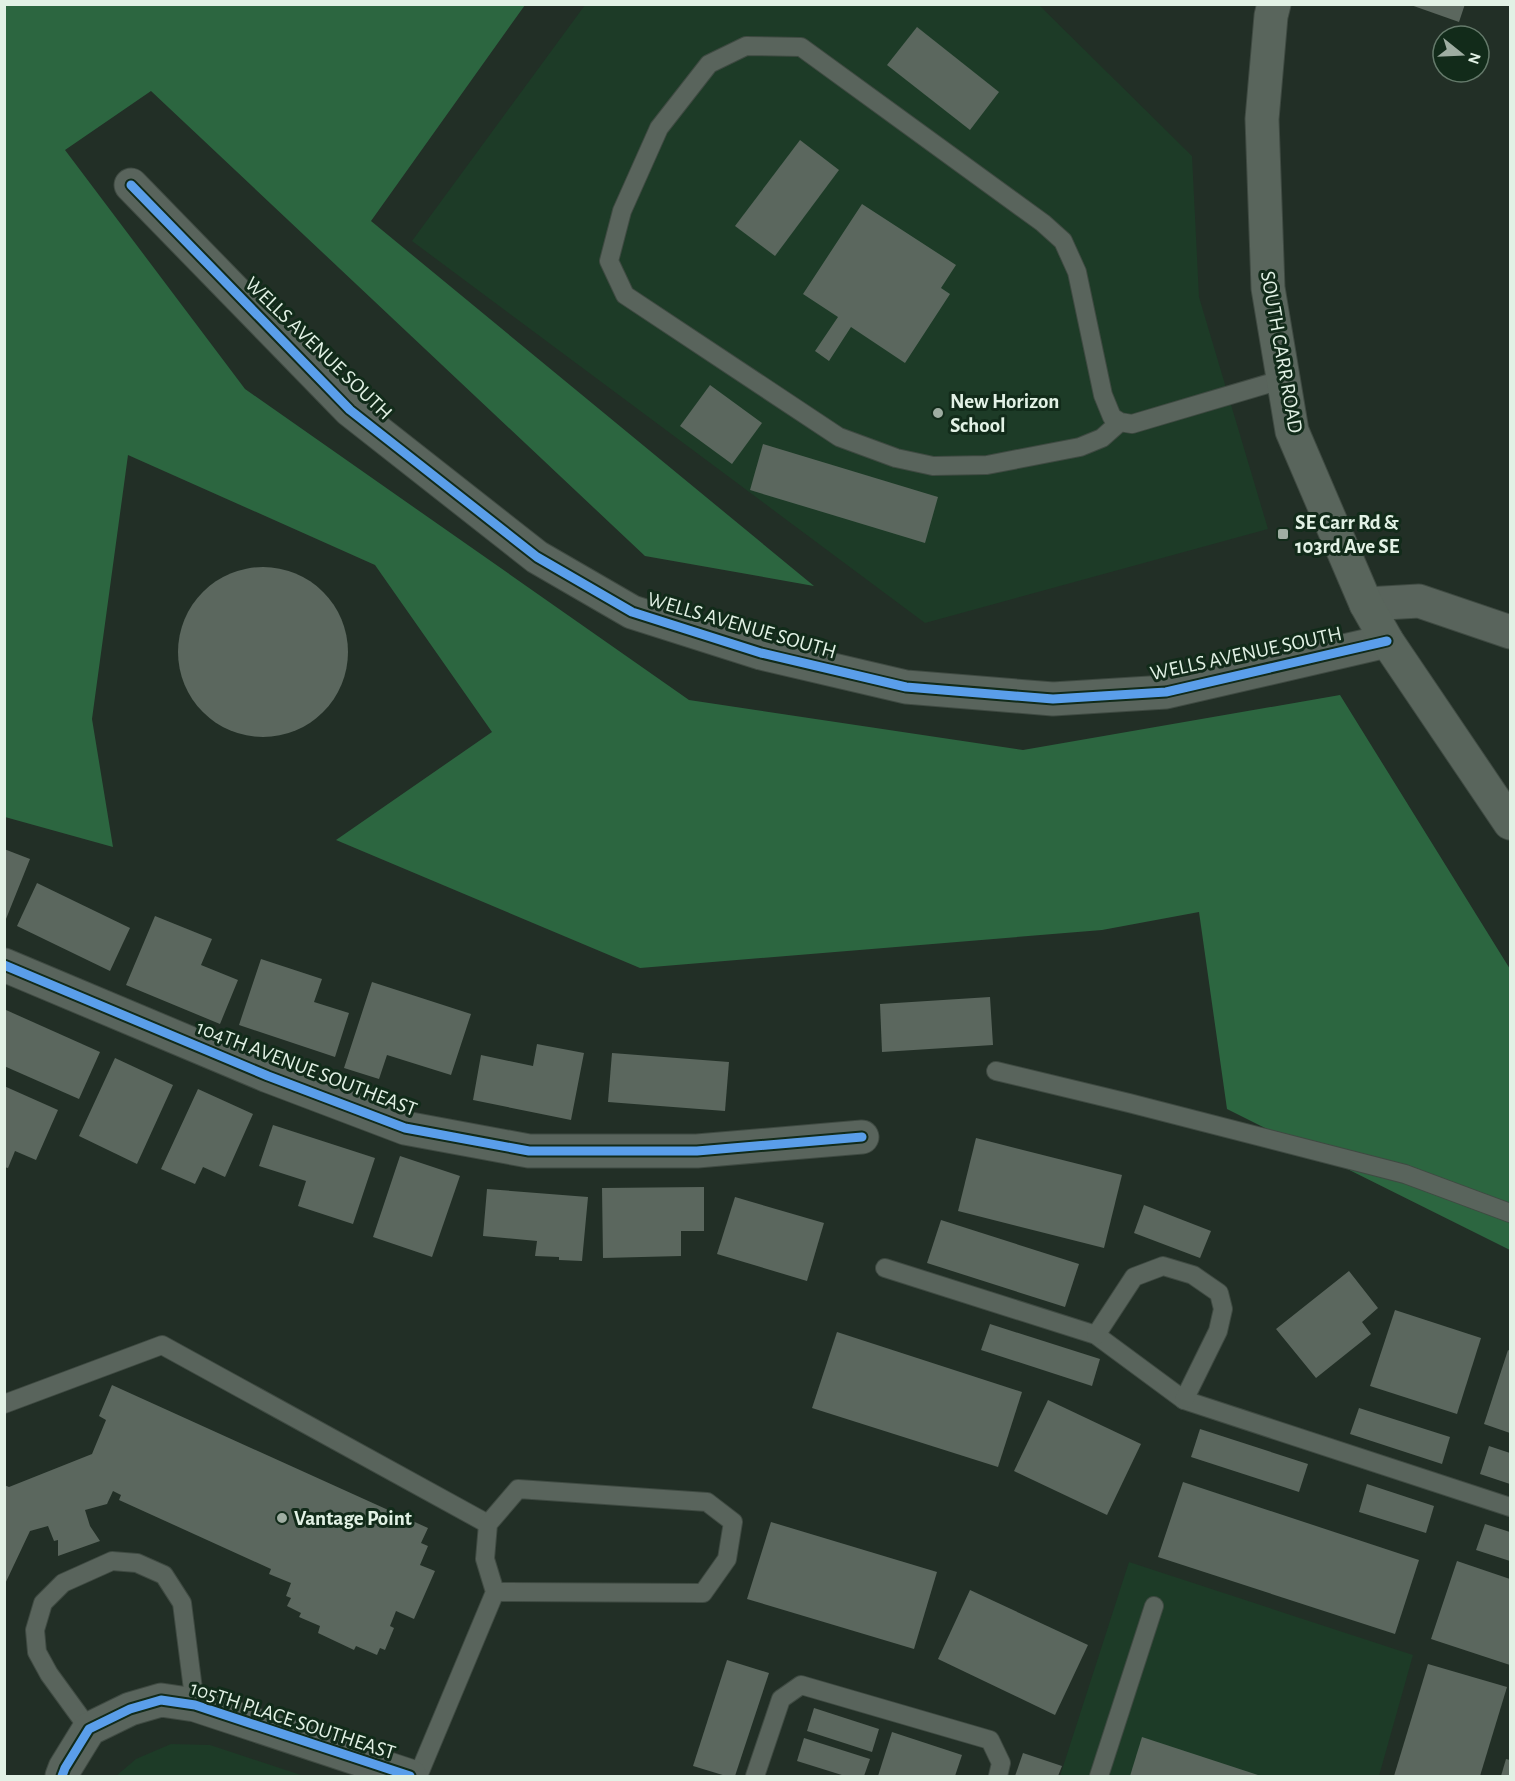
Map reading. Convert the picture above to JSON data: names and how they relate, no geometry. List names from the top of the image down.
{
  "streets": {
    "main road": ["SOUTH CARR ROAD"],
    "street": ["WELLS AVENUE SOUTH", "104TH AVENUE SOUTHEAST", "105TH PLACE SOUTHEAST"]
  },
  "crossings": [
    ["WELLS AVENUE SOUTH", "SOUTH CARR ROAD"]
  ],
  "places": {
    "other": ["New Horizon School", "Vantage Point"],
    "transit": ["SE Carr Rd & 103rd Ave SE"]
  },
  "north": "right"
}
